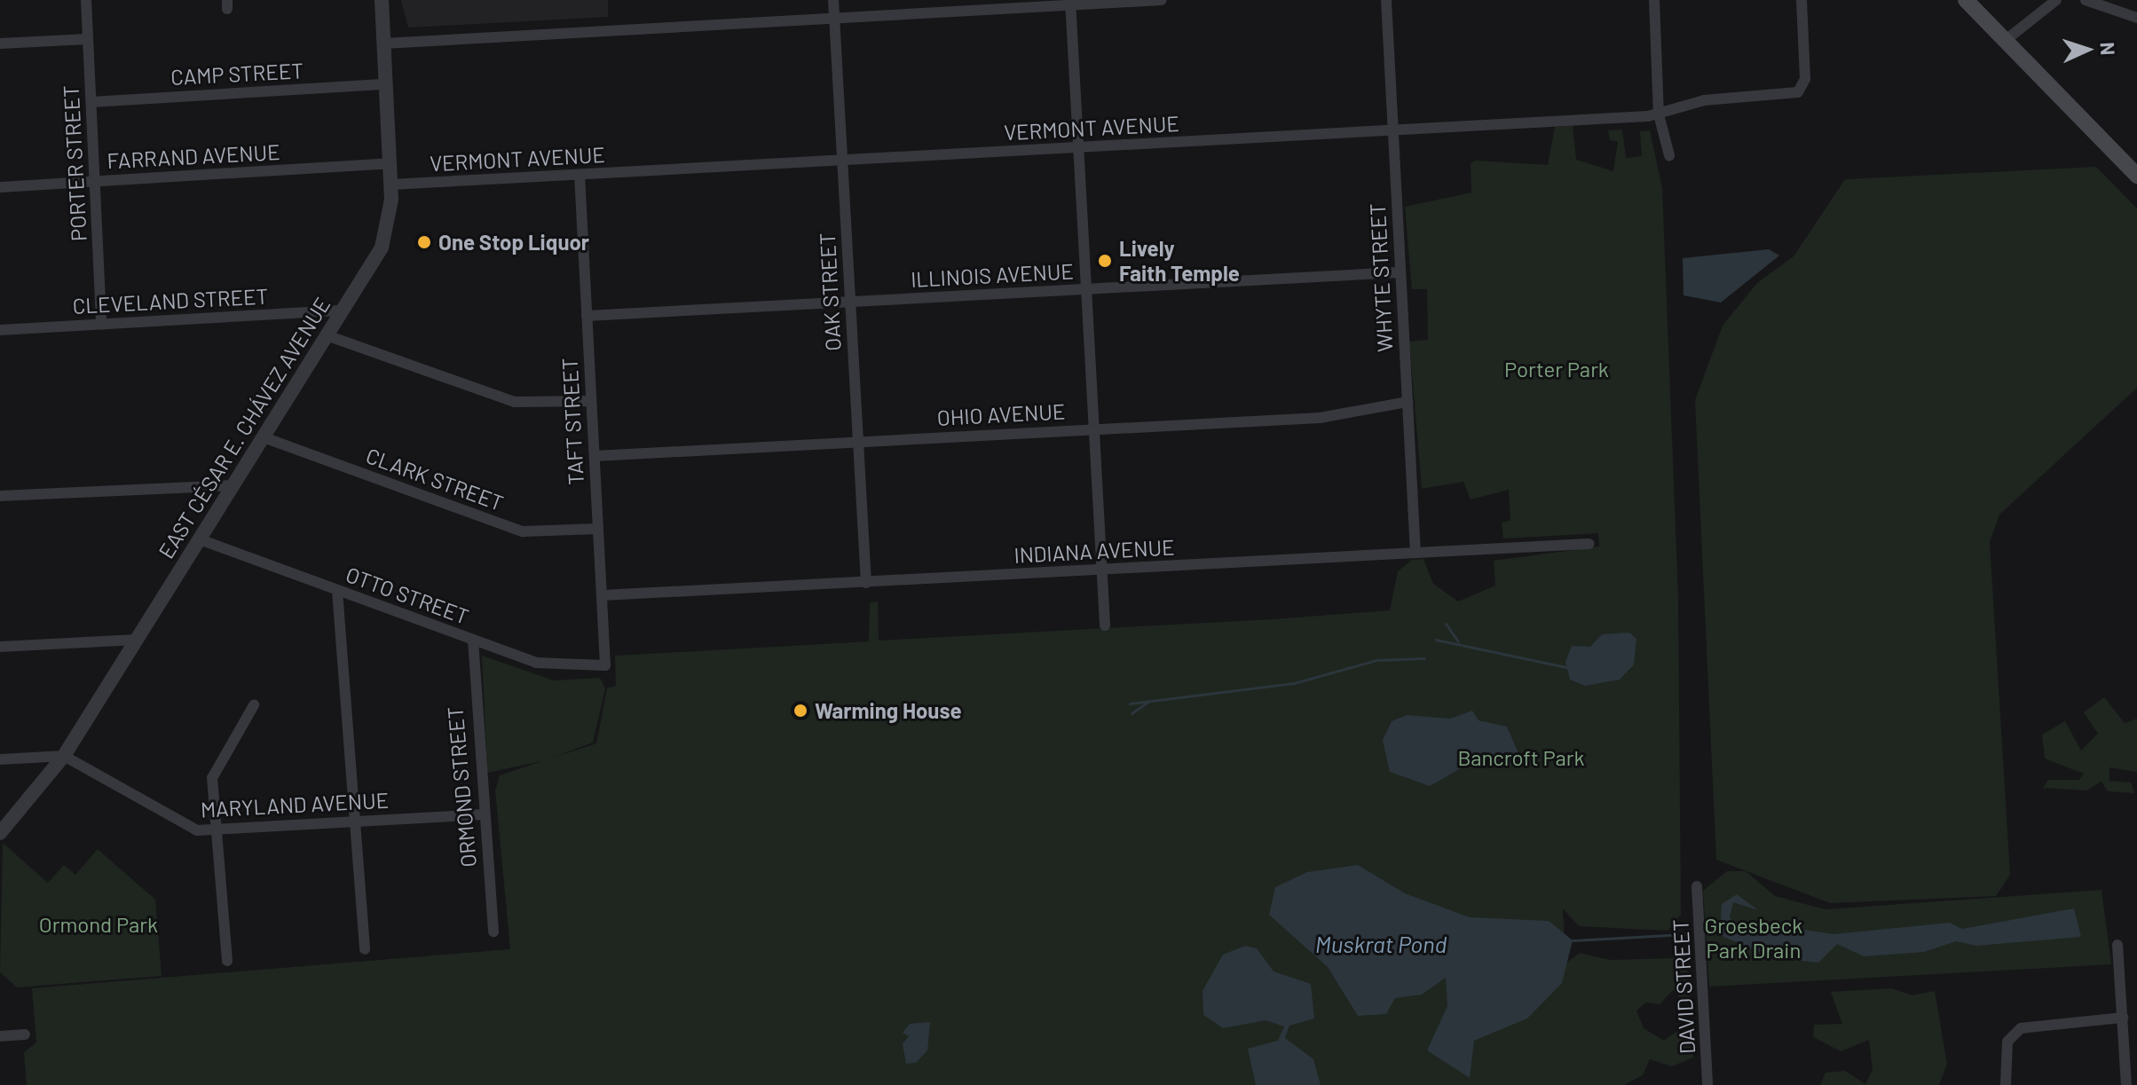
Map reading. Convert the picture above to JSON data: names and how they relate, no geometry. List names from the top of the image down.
{
  "streets": {
    "street": [
      "CAMP STREET",
      "VERMONT AVENUE",
      "FARRAND AVENUE",
      "PORTER STREET",
      "ILLINOIS AVENUE",
      "WHYTE STREET",
      "OAK STREET",
      "CLEVELAND STREET",
      "OHIO AVENUE",
      "TAFT STREET",
      "EAST CÉSAR E. CHÁVEZ AVENUE",
      "CLARK STREET",
      "INDIANA AVENUE",
      "OTTO STREET",
      "ORMOND STREET",
      "MARYLAND AVENUE",
      "DAVID STREET"
    ]
  },
  "crossings": [
    ["CAMP STREET", "PORTER STREET"],
    ["CAMP STREET", "EAST CÉSAR E. CHÁVEZ AVENUE"],
    ["VERMONT AVENUE", "WHYTE STREET"],
    ["VERMONT AVENUE", "OAK STREET"],
    ["VERMONT AVENUE", "TAFT STREET"],
    ["VERMONT AVENUE", "EAST CÉSAR E. CHÁVEZ AVENUE"],
    ["FARRAND AVENUE", "PORTER STREET"],
    ["FARRAND AVENUE", "EAST CÉSAR E. CHÁVEZ AVENUE"],
    ["PORTER STREET", "CLEVELAND STREET"],
    ["ILLINOIS AVENUE", "WHYTE STREET"],
    ["ILLINOIS AVENUE", "OAK STREET"],
    ["ILLINOIS AVENUE", "TAFT STREET"],
    ["WHYTE STREET", "OHIO AVENUE"],
    ["WHYTE STREET", "INDIANA AVENUE"],
    ["OAK STREET", "OHIO AVENUE"],
    ["OAK STREET", "INDIANA AVENUE"],
    ["CLEVELAND STREET", "EAST CÉSAR E. CHÁVEZ AVENUE"],
    ["OHIO AVENUE", "TAFT STREET"],
    ["TAFT STREET", "CLARK STREET"],
    ["TAFT STREET", "INDIANA AVENUE"],
    ["TAFT STREET", "OTTO STREET"],
    ["EAST CÉSAR E. CHÁVEZ AVENUE", "CLARK STREET"],
    ["EAST CÉSAR E. CHÁVEZ AVENUE", "OTTO STREET"],
    ["EAST CÉSAR E. CHÁVEZ AVENUE", "MARYLAND AVENUE"],
    ["OTTO STREET", "ORMOND STREET"],
    ["ORMOND STREET", "MARYLAND AVENUE"]
  ],
  "water": ["Muskrat Pond"],
  "parks": [
    "Porter Park",
    "Bancroft Park",
    "Ormond Park",
    "Groesbeck Park Drain"
  ],
  "places": ["One Stop Liquor", "Lively Faith Temple", "Warming House"],
  "north": "right"
}
